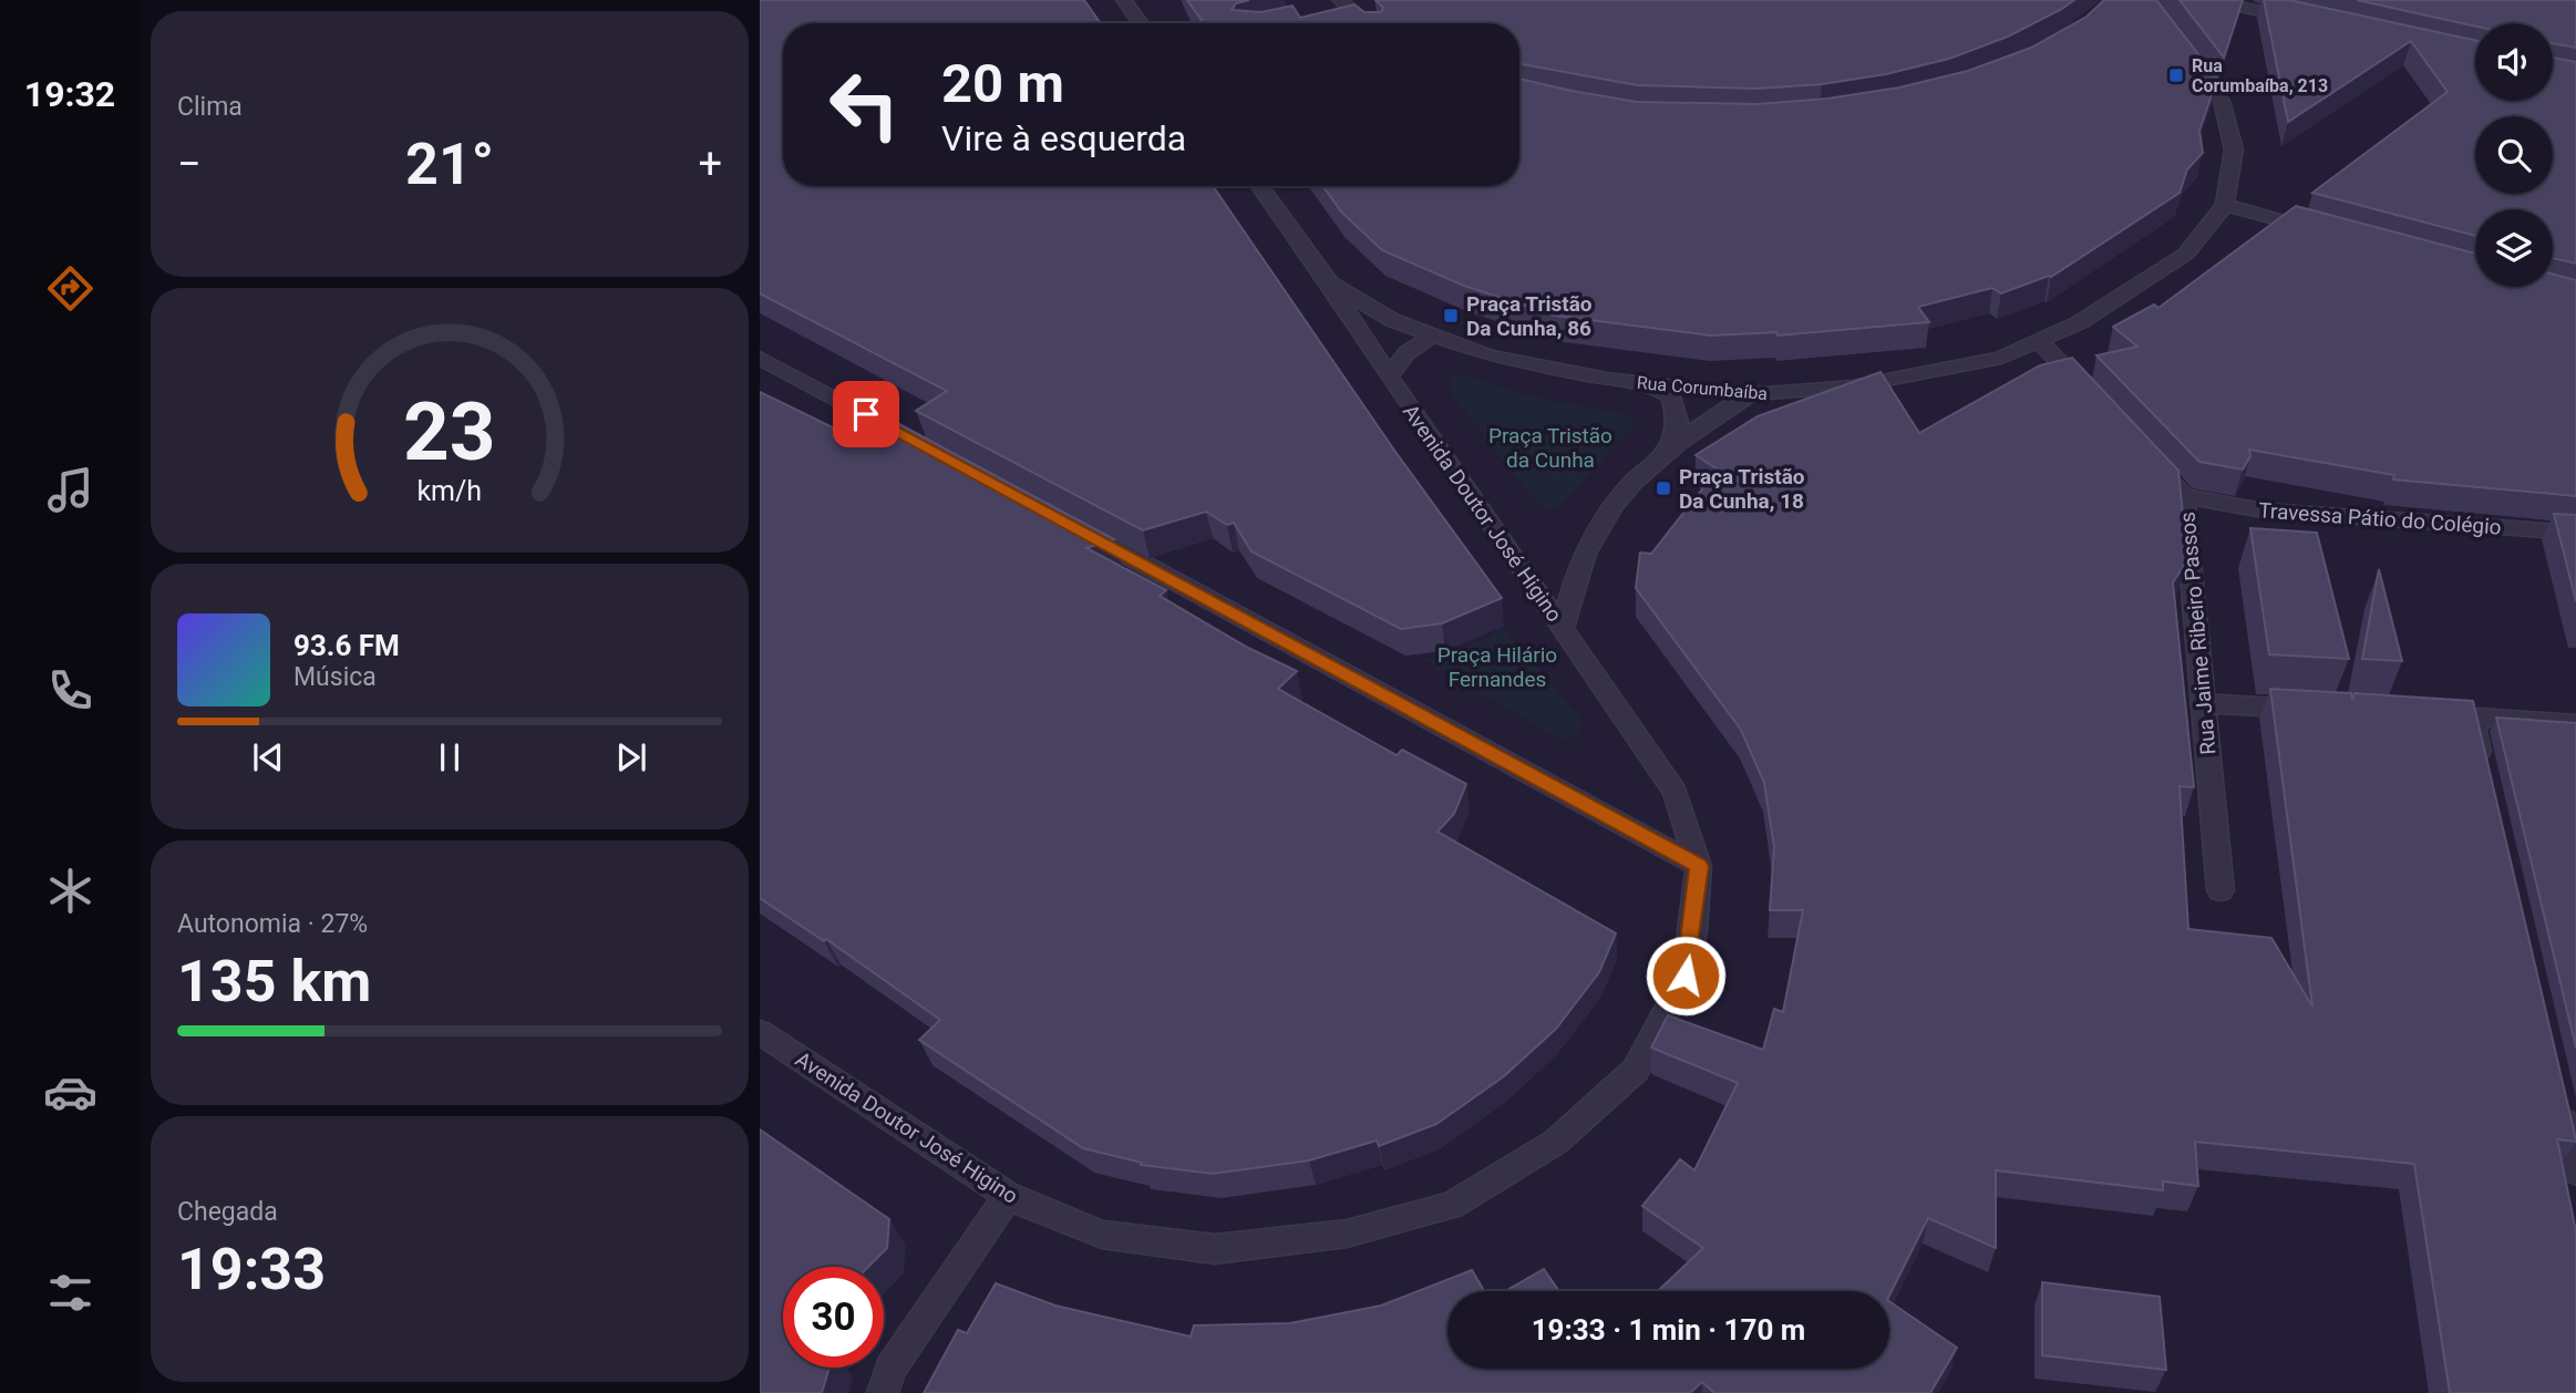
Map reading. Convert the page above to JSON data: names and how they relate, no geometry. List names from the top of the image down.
{
  "streets": {
    "street": [
      "Rua Corumbaíba",
      "Avenida Doutor José Higino",
      "Travessa Pátio do Colégio",
      "Rua Jaime Ribeiro Passos"
    ]
  },
  "crossings": [
    ["Rua Corumbaíba", "Avenida Doutor José Higino"],
    ["Travessa Pátio do Colégio", "Rua Jaime Ribeiro Passos"]
  ],
  "parks": ["Praça Tristão da Cunha", "Praça Hilário Fernandes"],
  "places": {
    "transit": ["Rua Corumbaíba, 213", "Praça Tristão Da Cunha, 86", "Praça Tristão Da Cunha, 18"]
  },
  "page": {
    "tabs": "19:32",
    "tile": [
      "Clima",
      ["Autonomia · 27%", "135 km"],
      ["Chegada", "19:33"]
    ],
    "turn": ["20 m", "Vire à esquerda"],
    "heat": ["−", "21°", "+"],
    "song": ["93.6 FM", "Música"],
    "limit": "30",
    "trip": "19:33 · 1 min · 170 m",
    "gauge": ["23", "km/h"]
  }
}
